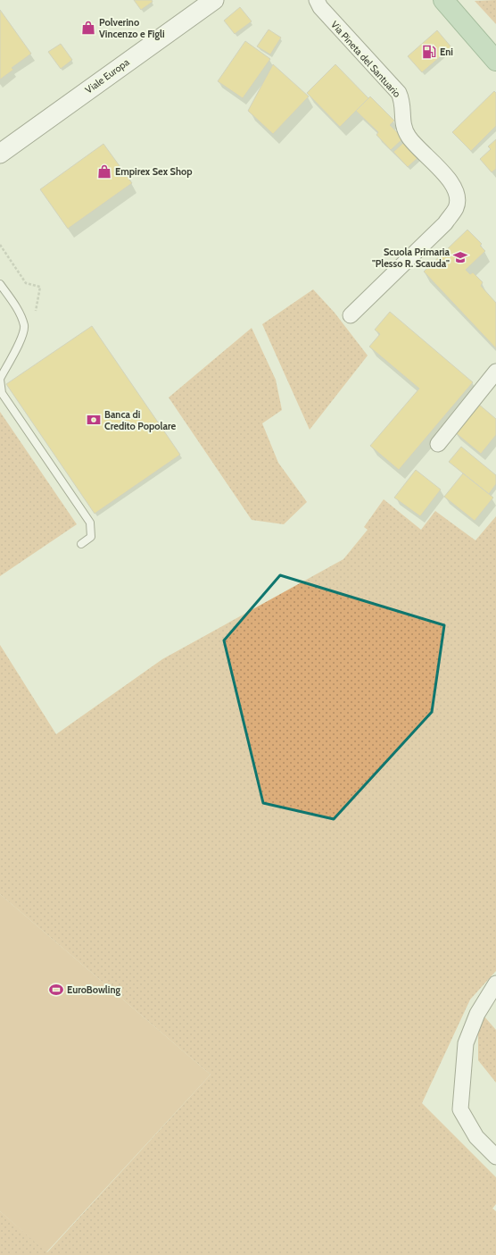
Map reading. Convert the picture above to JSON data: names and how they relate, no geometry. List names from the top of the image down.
{
  "streets": {
    "street": ["Via Pineta del Santuario", "Viale Europa"]
  },
  "places": {
    "shop": ["Polverino Vincenzo e Figli", "Empirex Sex Shop"],
    "fuel station": ["Eni"],
    "school or university": ["Scuola Primaria \"Plesso R. Scauda\""],
    "bank": ["Banca di Credito Popolare"],
    "sports": ["EuroBowling"]
  }
}
